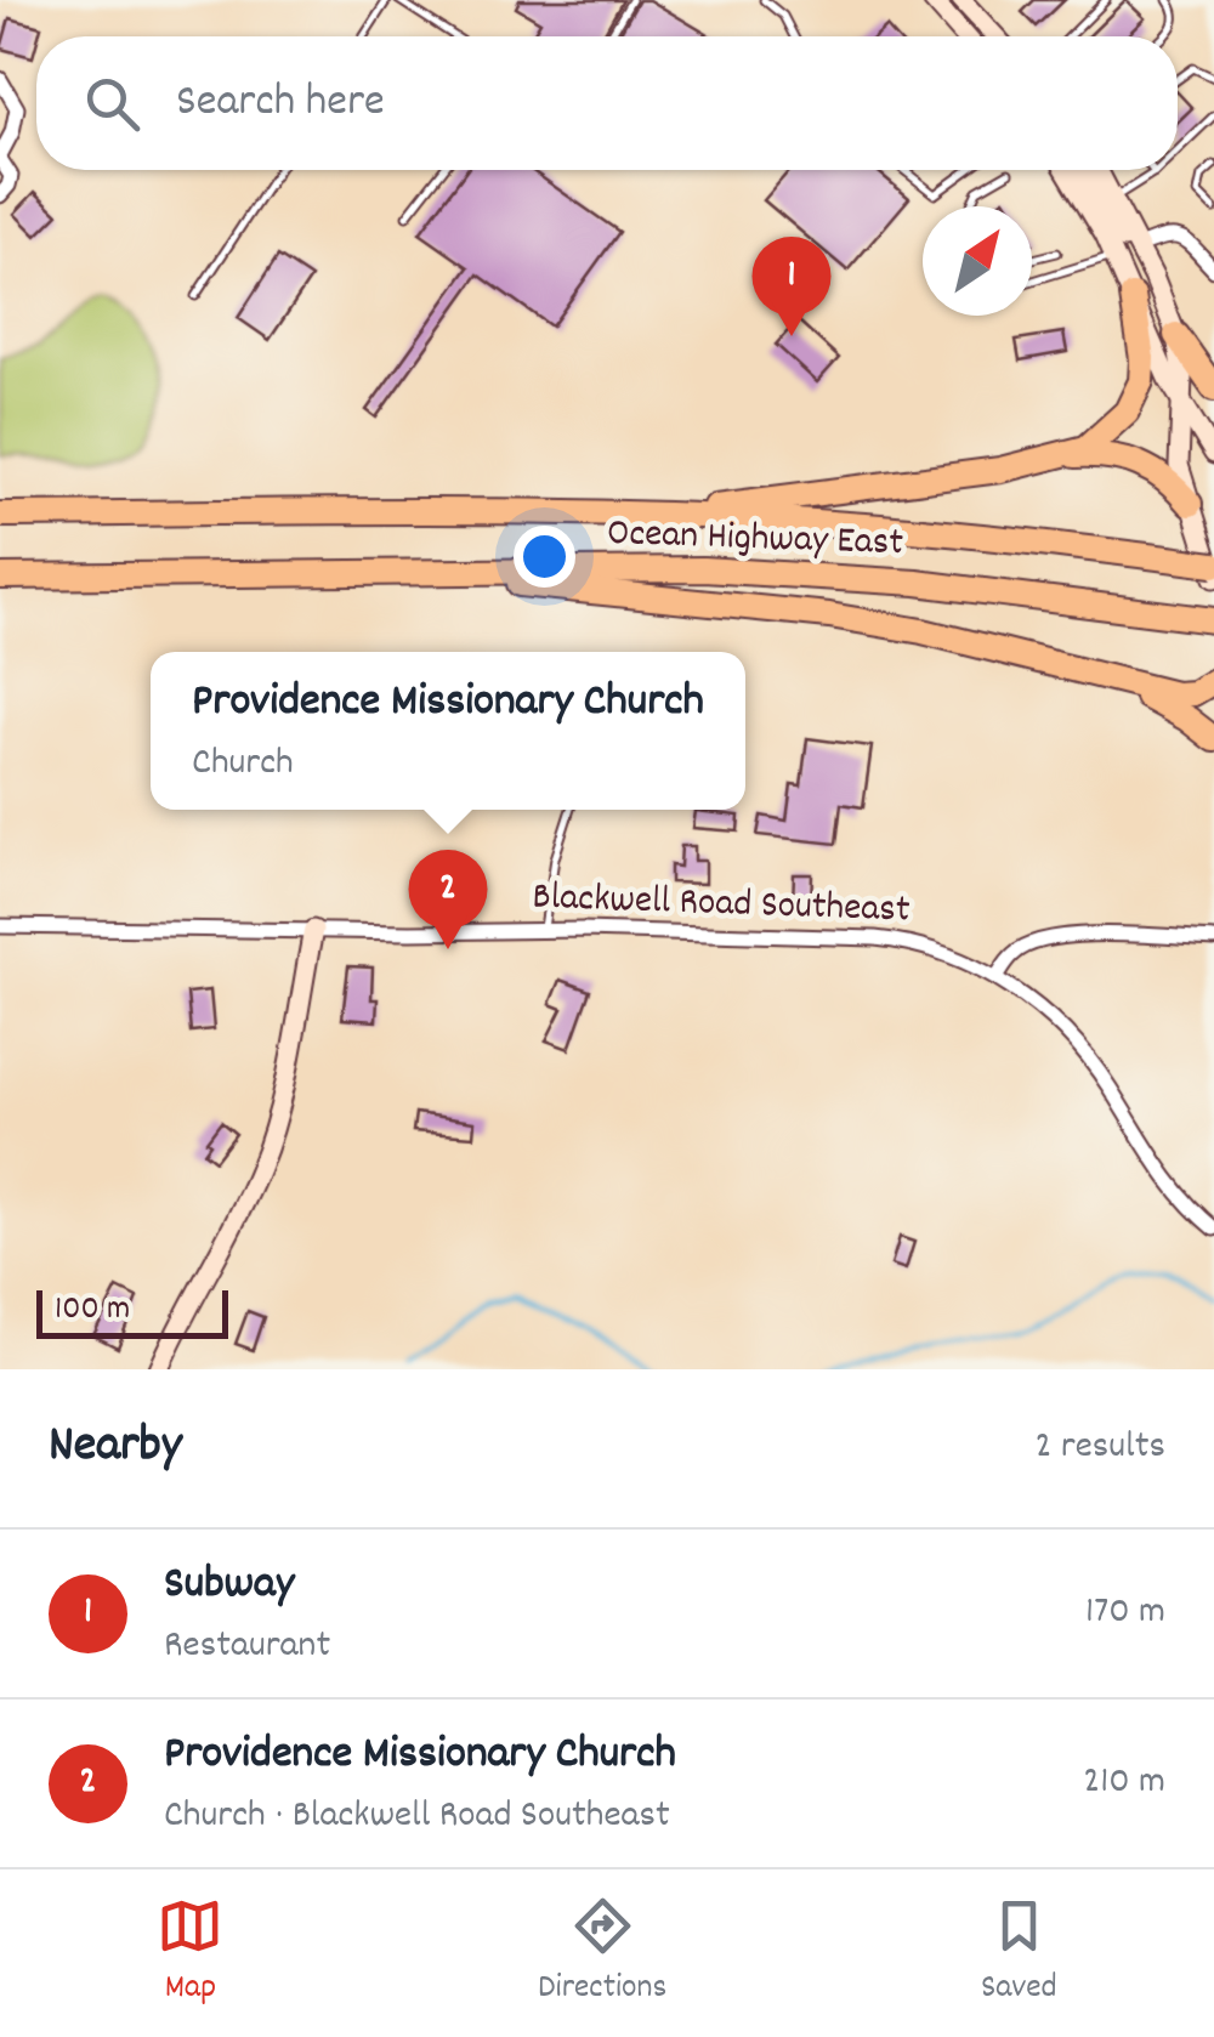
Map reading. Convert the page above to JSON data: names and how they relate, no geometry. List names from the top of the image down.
{
  "streets": {
    "highway": ["Ocean Highway East"],
    "street": ["Blackwell Road Southeast"]
  },
  "scale_bar": "100 m",
  "north": "top right",
  "page": {
    "search": "Search here",
    "pins": ["1", "2"],
    "popup": ["Providence Missionary Church", "Church"],
    "scale": "100 m",
    "heading": ["Nearby", "2 results"],
    "list": [
      {
        "mark": "1",
        "name": "Subway",
        "note": "Restaurant",
        "value": "170 m"
      },
      {
        "mark": "2",
        "name": "Providence Missionary Church",
        "note": "Church · Blackwell Road Southeast",
        "value": "210 m"
      }
    ],
    "nav": ["Map", "Directions", "Saved"]
  }
}
